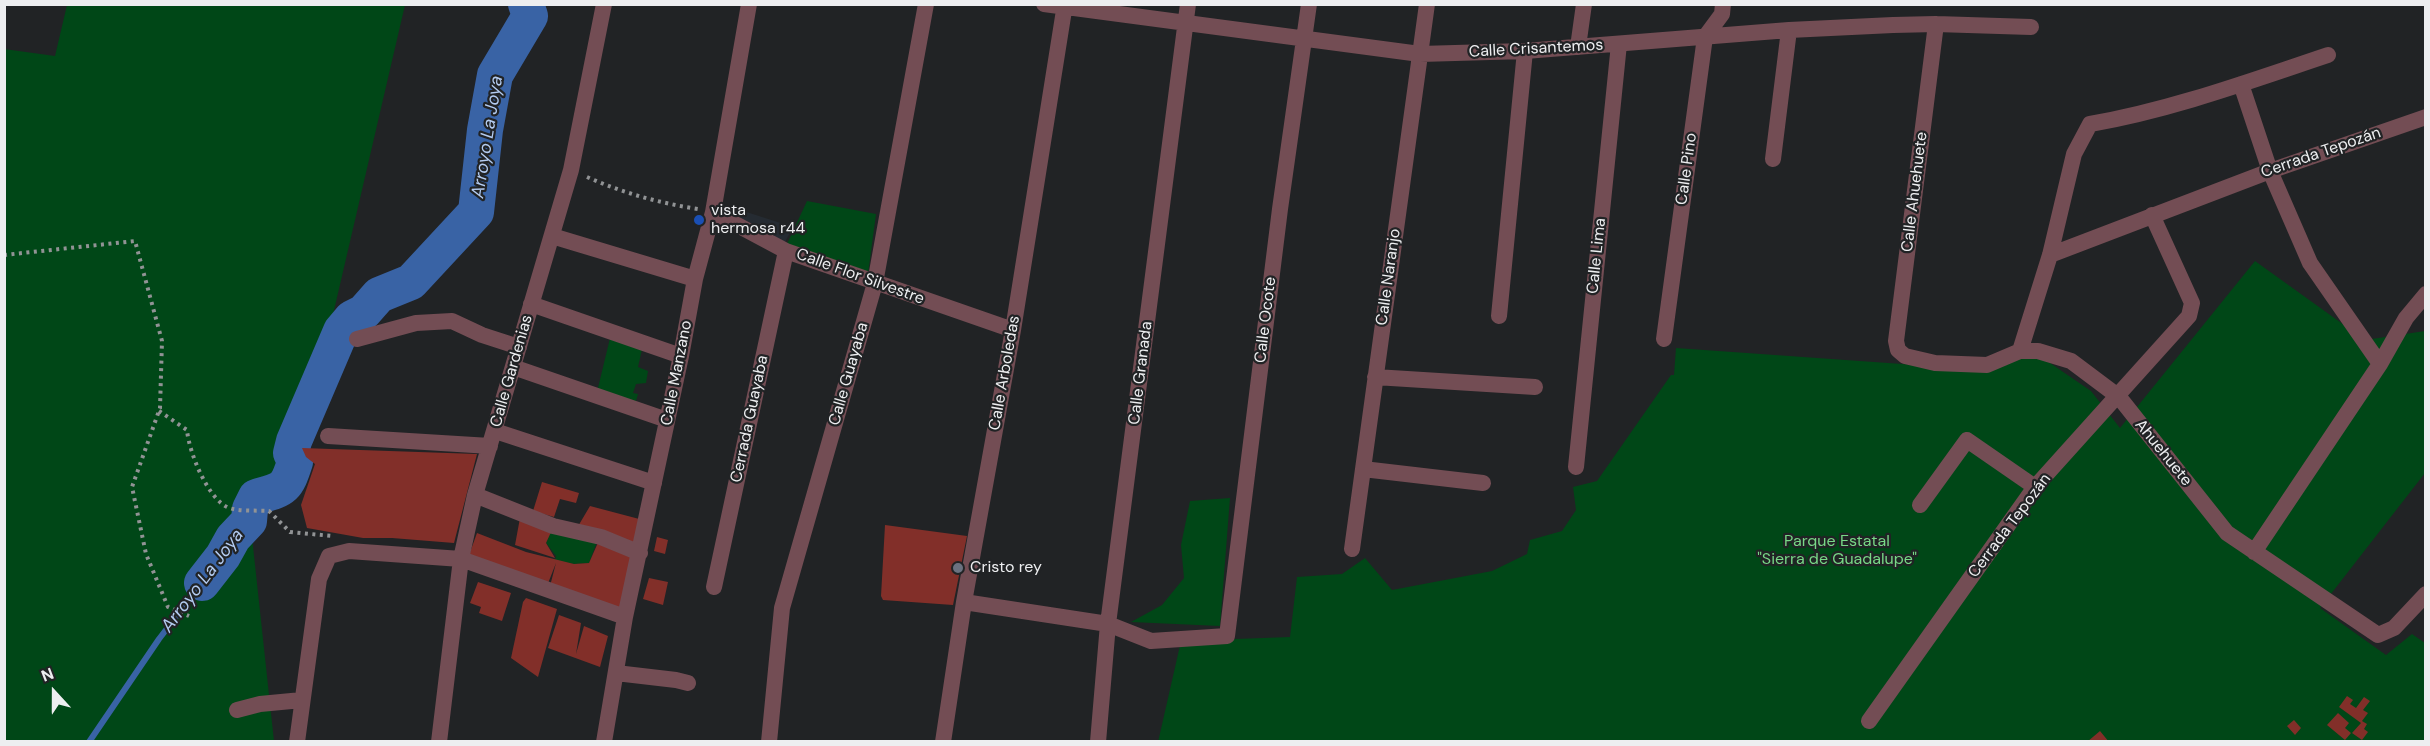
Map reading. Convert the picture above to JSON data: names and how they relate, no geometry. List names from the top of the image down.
{
  "streets": {
    "street": [
      "Calle Crisantemos",
      "Cerrada Tepozán",
      "Calle Pino",
      "Calle Ahuehuete",
      "Calle Lima",
      "Calle Flor Silvestre",
      "Calle Naranjo",
      "Calle Ocote",
      "Calle Gardenias",
      "Calle Manzano",
      "Calle Arboledas",
      "Calle Granada",
      "Calle Guayaba",
      "Cerrada Guayaba",
      "Ahuehuete"
    ]
  },
  "crossings": [
    ["Calle Crisantemos", "Calle Pino"],
    ["Calle Crisantemos", "Calle Ahuehuete"],
    ["Calle Crisantemos", "Calle Lima"],
    ["Calle Crisantemos", "Calle Naranjo"],
    ["Calle Crisantemos", "Calle Ocote"],
    ["Calle Crisantemos", "Calle Arboledas"],
    ["Calle Crisantemos", "Calle Granada"],
    ["Cerrada Tepozán", "Ahuehuete"],
    ["Calle Ahuehuete", "Ahuehuete"],
    ["Calle Flor Silvestre", "Calle Manzano"],
    ["Calle Flor Silvestre", "Calle Arboledas"],
    ["Calle Flor Silvestre", "Calle Guayaba"],
    ["Calle Flor Silvestre", "Cerrada Guayaba"],
    ["Calle Ocote", "Calle Granada"]
  ],
  "water": ["Arroyo La Joya"],
  "parks": ["Parque Estatal \"Sierra de Guadalupe\""],
  "places": ["vista hermosa r44", "Cristo rey"],
  "north": "top"
}
